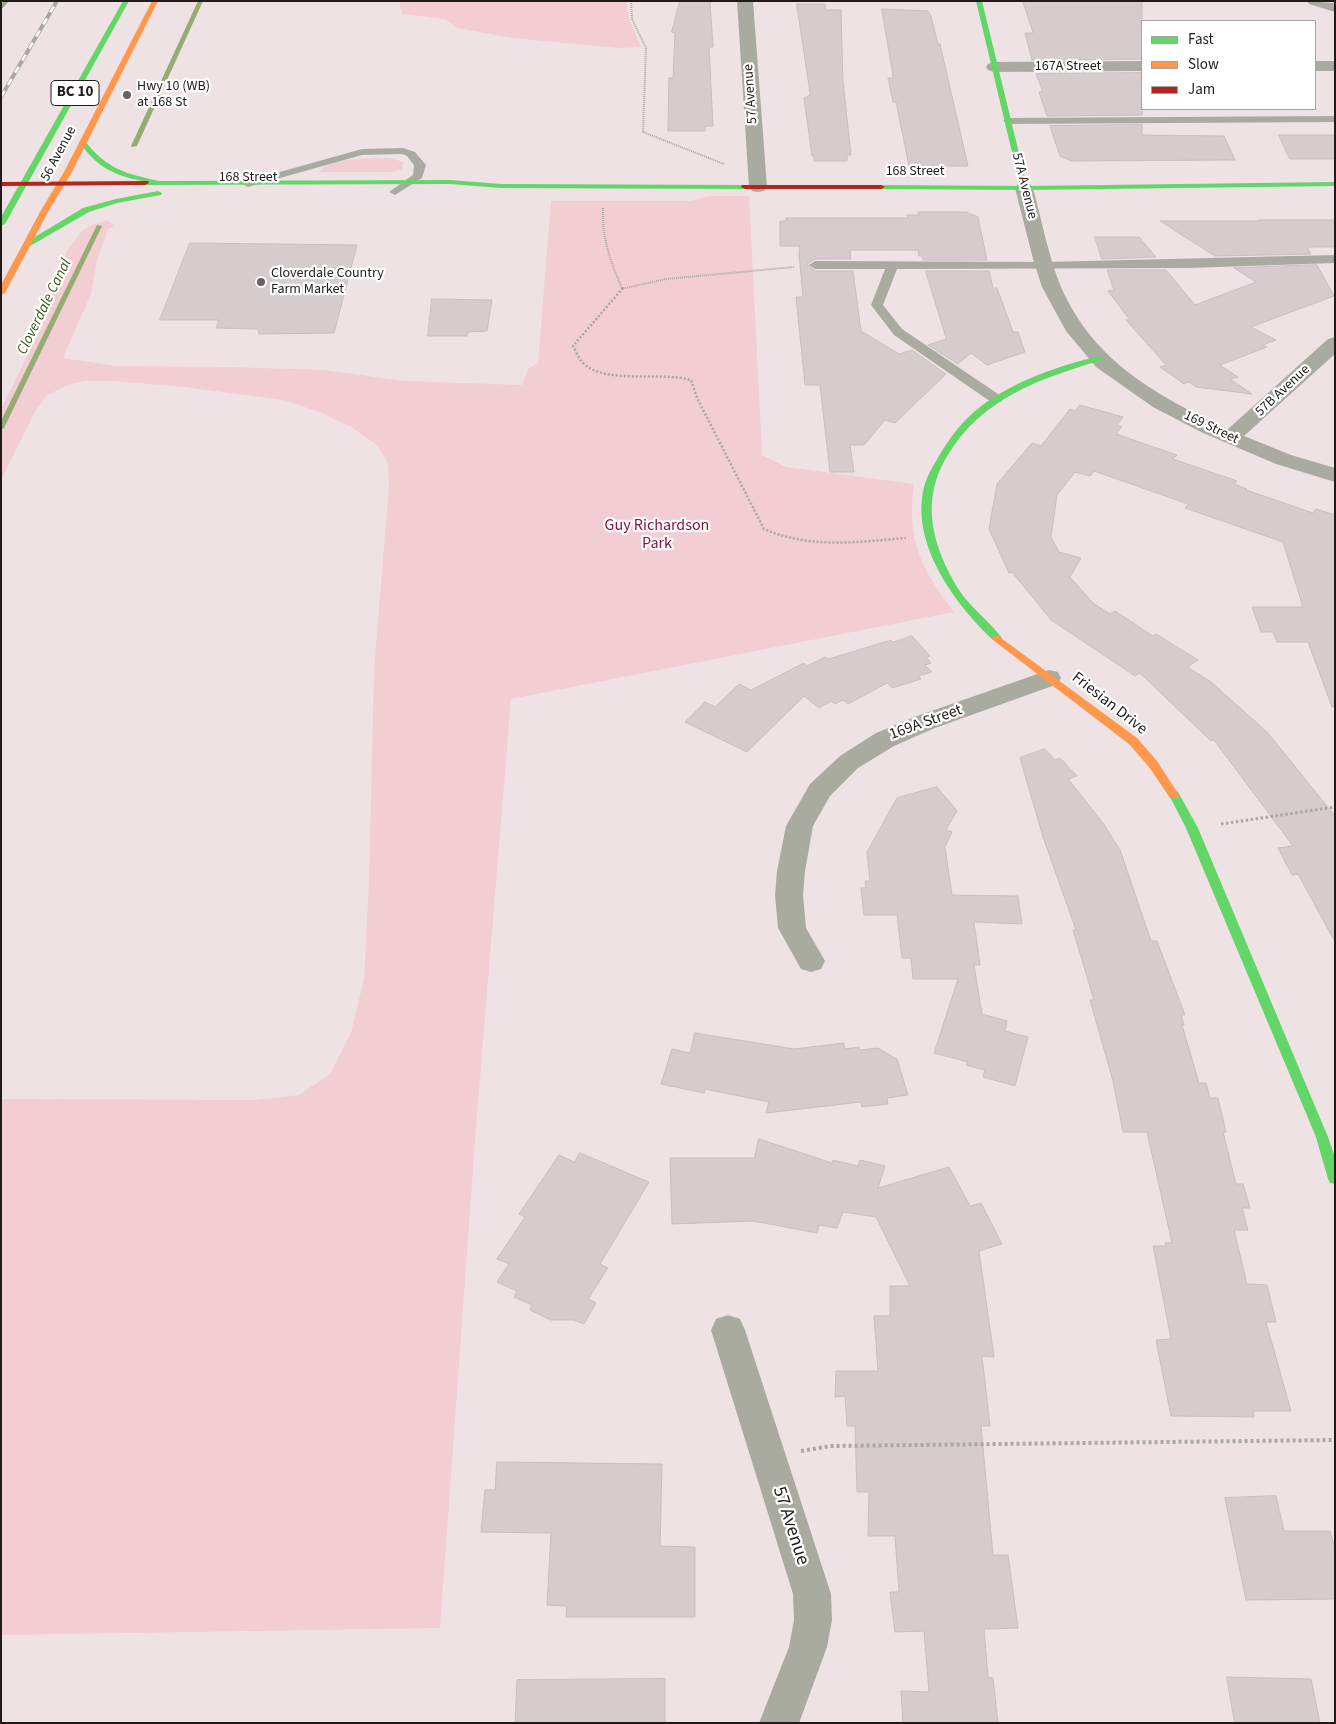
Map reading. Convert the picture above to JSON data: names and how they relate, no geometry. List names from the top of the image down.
{
  "streets": {
    "main road": [
      "BC 10",
      "56 Avenue",
      "168 Street",
      "57A Avenue",
      "Friesian Drive"
    ],
    "street": [
      "167A Street",
      "57 Avenue",
      "57B Avenue",
      "169 Street",
      "169A Street"
    ]
  },
  "crossings": [
    ["167A Street", "57A Avenue"],
    ["57 Avenue", "168 Street"],
    ["56 Avenue", "168 Street"],
    ["168 Street", "57A Avenue"],
    ["57A Avenue", "169 Street"],
    ["57A Avenue", "Friesian Drive"],
    ["57B Avenue", "169 Street"],
    ["169 Street", "Friesian Drive"],
    ["Friesian Drive", "169A Street"]
  ],
  "water": ["Cloverdale Canal"],
  "parks": ["Guy Richardson Park"],
  "places": ["Hwy 10 (WB) at 168 St", "Cloverdale Country Farm Market"],
  "legend": ["Fast", "Slow", "Jam"]
}
